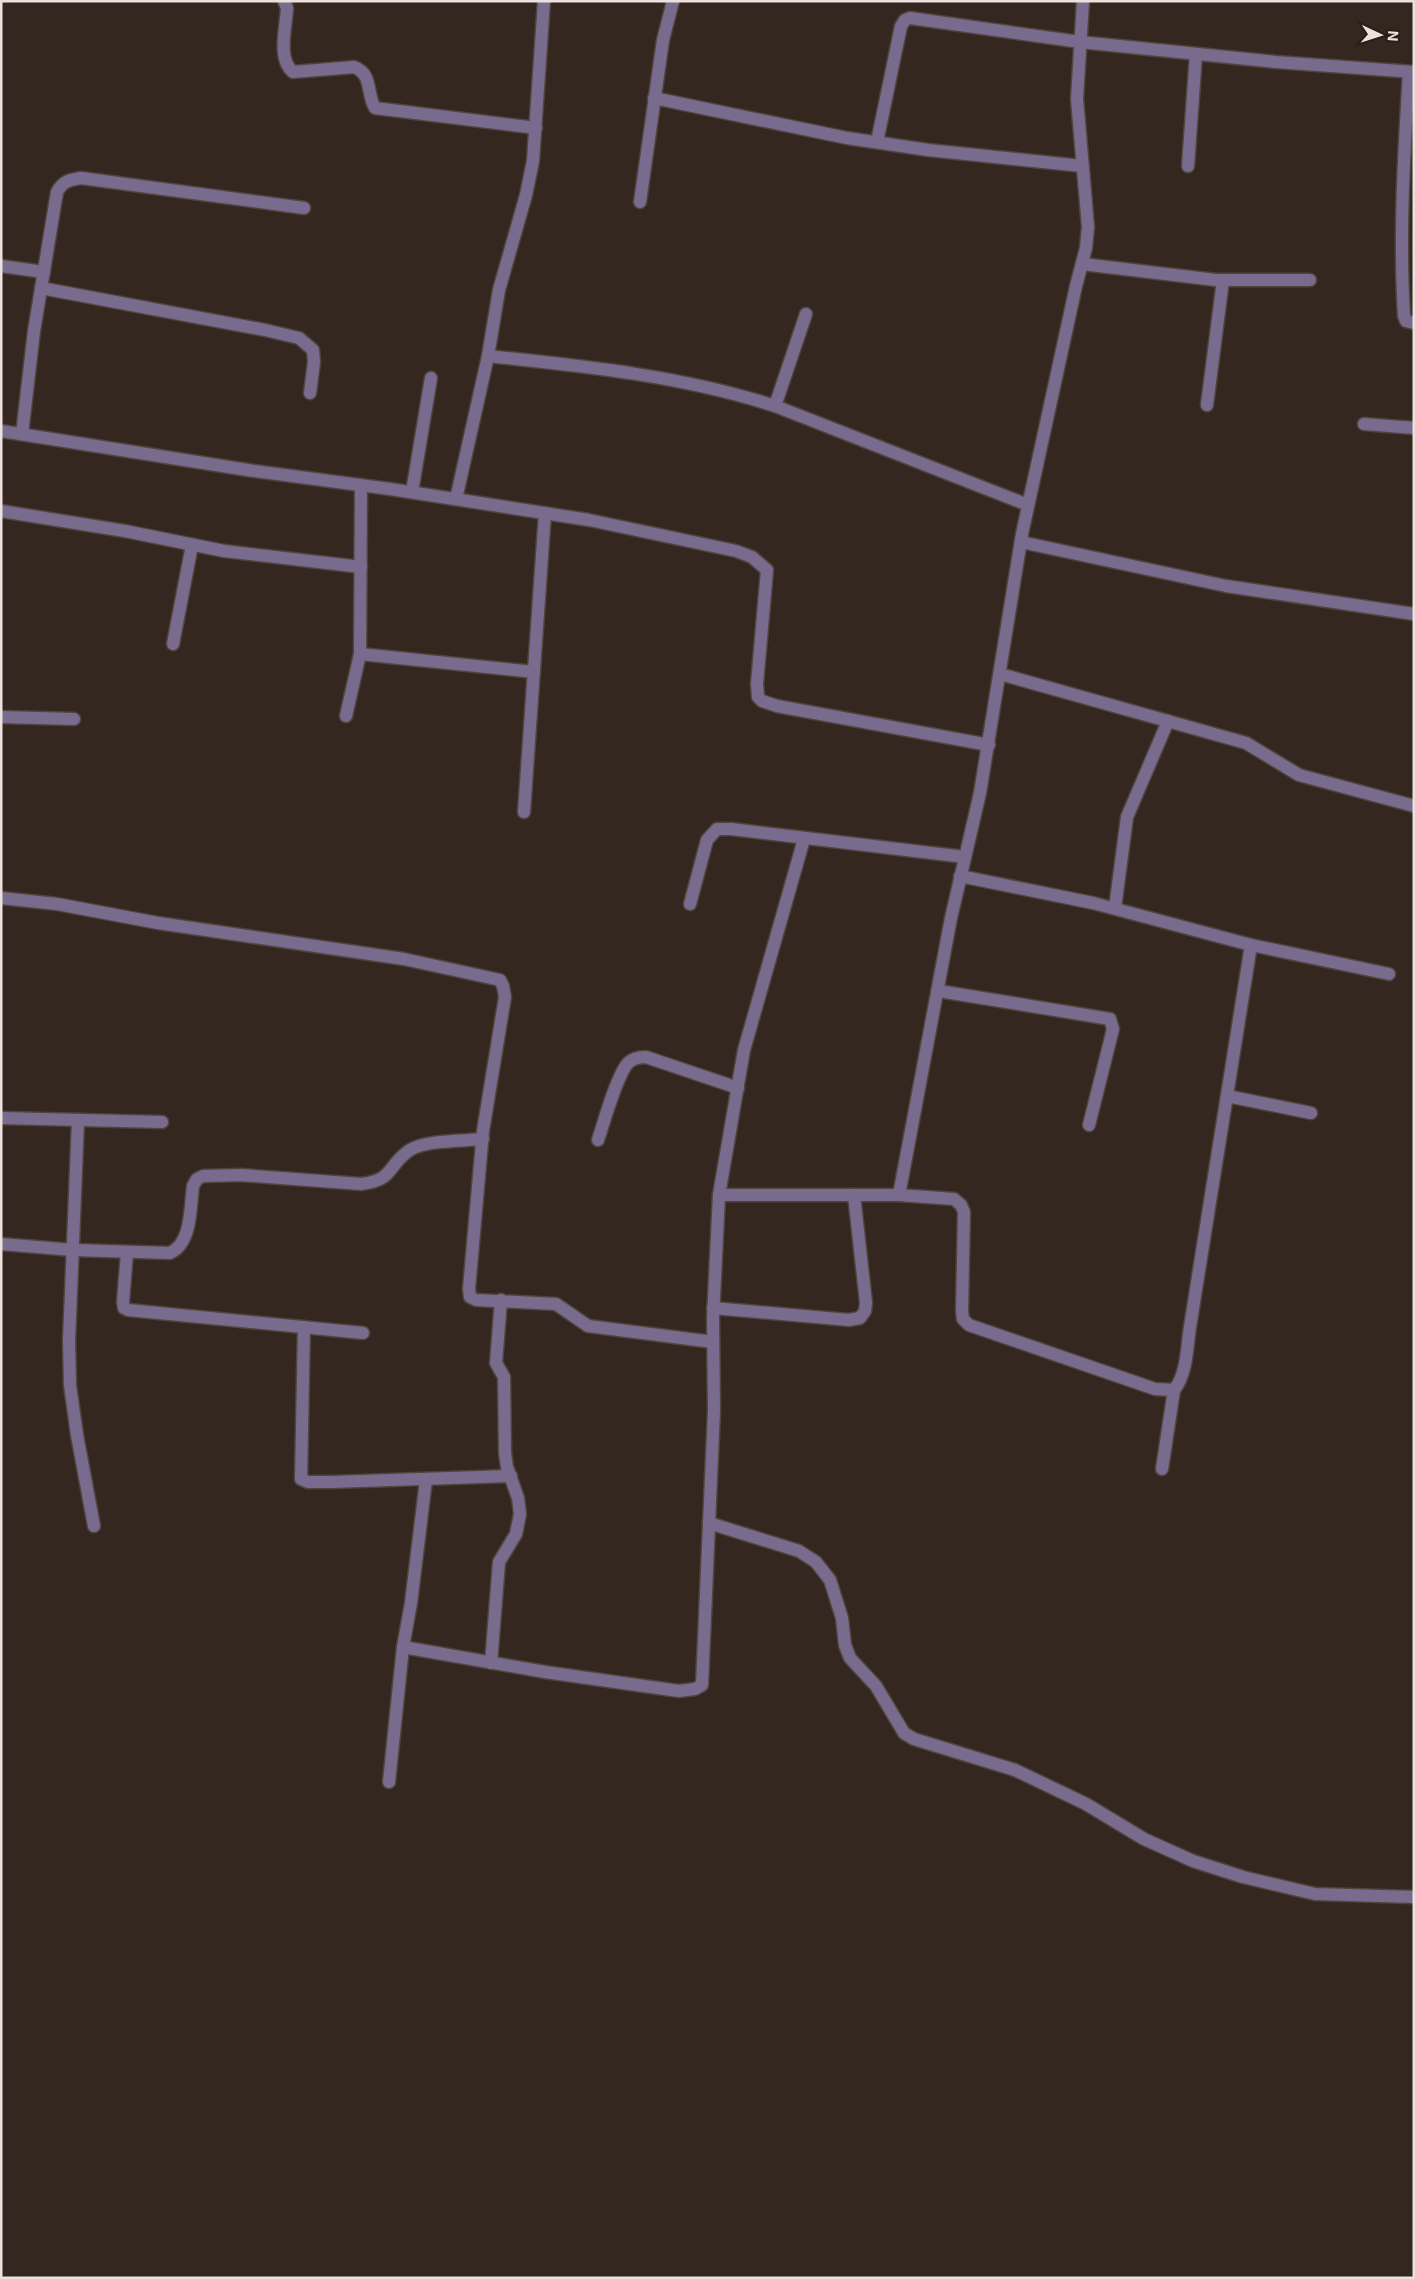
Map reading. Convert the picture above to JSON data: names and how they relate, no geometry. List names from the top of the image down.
{
  "north": "right"
}
